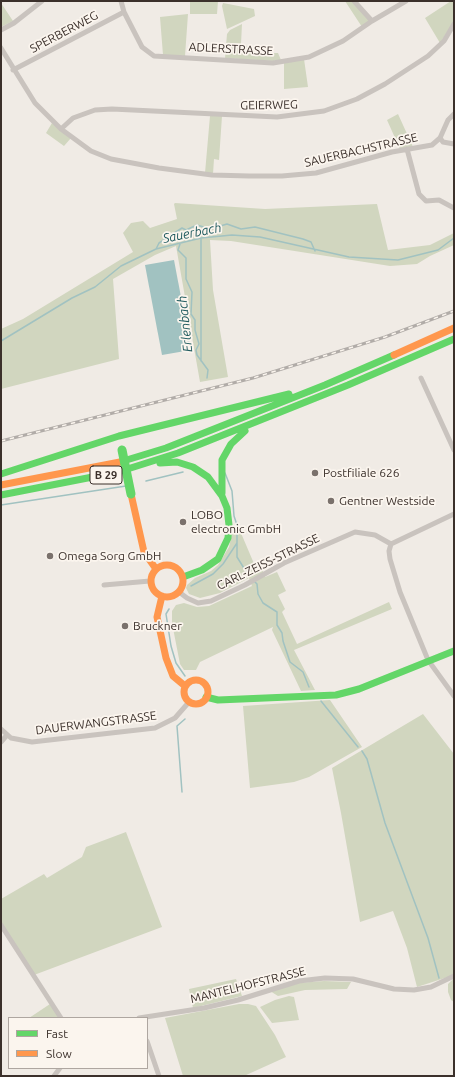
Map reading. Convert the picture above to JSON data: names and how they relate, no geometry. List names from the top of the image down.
{
  "streets": {
    "main road": ["B 29"],
    "street": [
      "SPERBERWEG",
      "ADLERSTRASSE",
      "GEIERWEG",
      "SAUERBACHSTRASSE",
      "CARL-ZEISS-STRASSE",
      "DAUERWANGSTRASSE",
      "MANTELHOFSTRASSE"
    ]
  },
  "crossings": [
    ["SPERBERWEG", "ADLERSTRASSE"],
    ["SPERBERWEG", "SAUERBACHSTRASSE"],
    ["GEIERWEG", "SAUERBACHSTRASSE"]
  ],
  "water": ["Sauerbach", "Erlenbach"],
  "places": [
    "Postfiliale 626",
    "Gentner Westside",
    "LOBO electronic GmbH",
    "Omega Sorg GmbH",
    "Bruckner"
  ],
  "legend": ["Fast", "Slow"]
}
